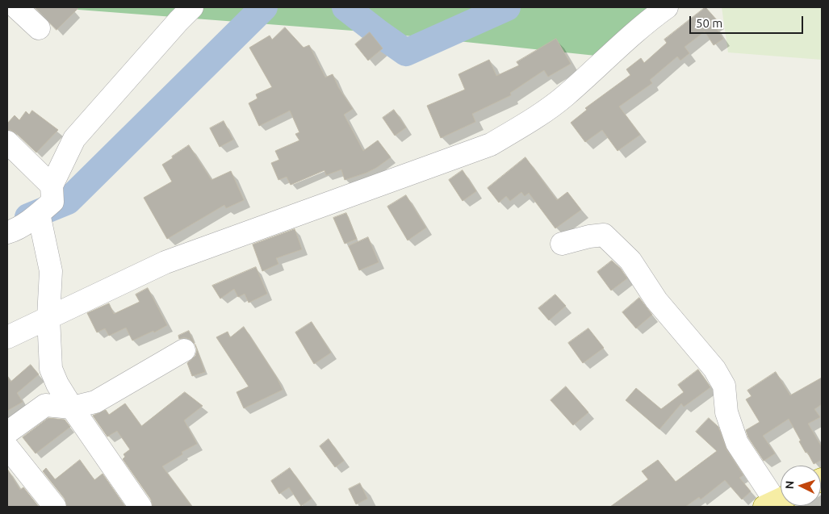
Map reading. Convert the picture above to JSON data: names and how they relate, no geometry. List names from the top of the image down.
{
  "scale_bar": "50 m",
  "north": "left"
}
